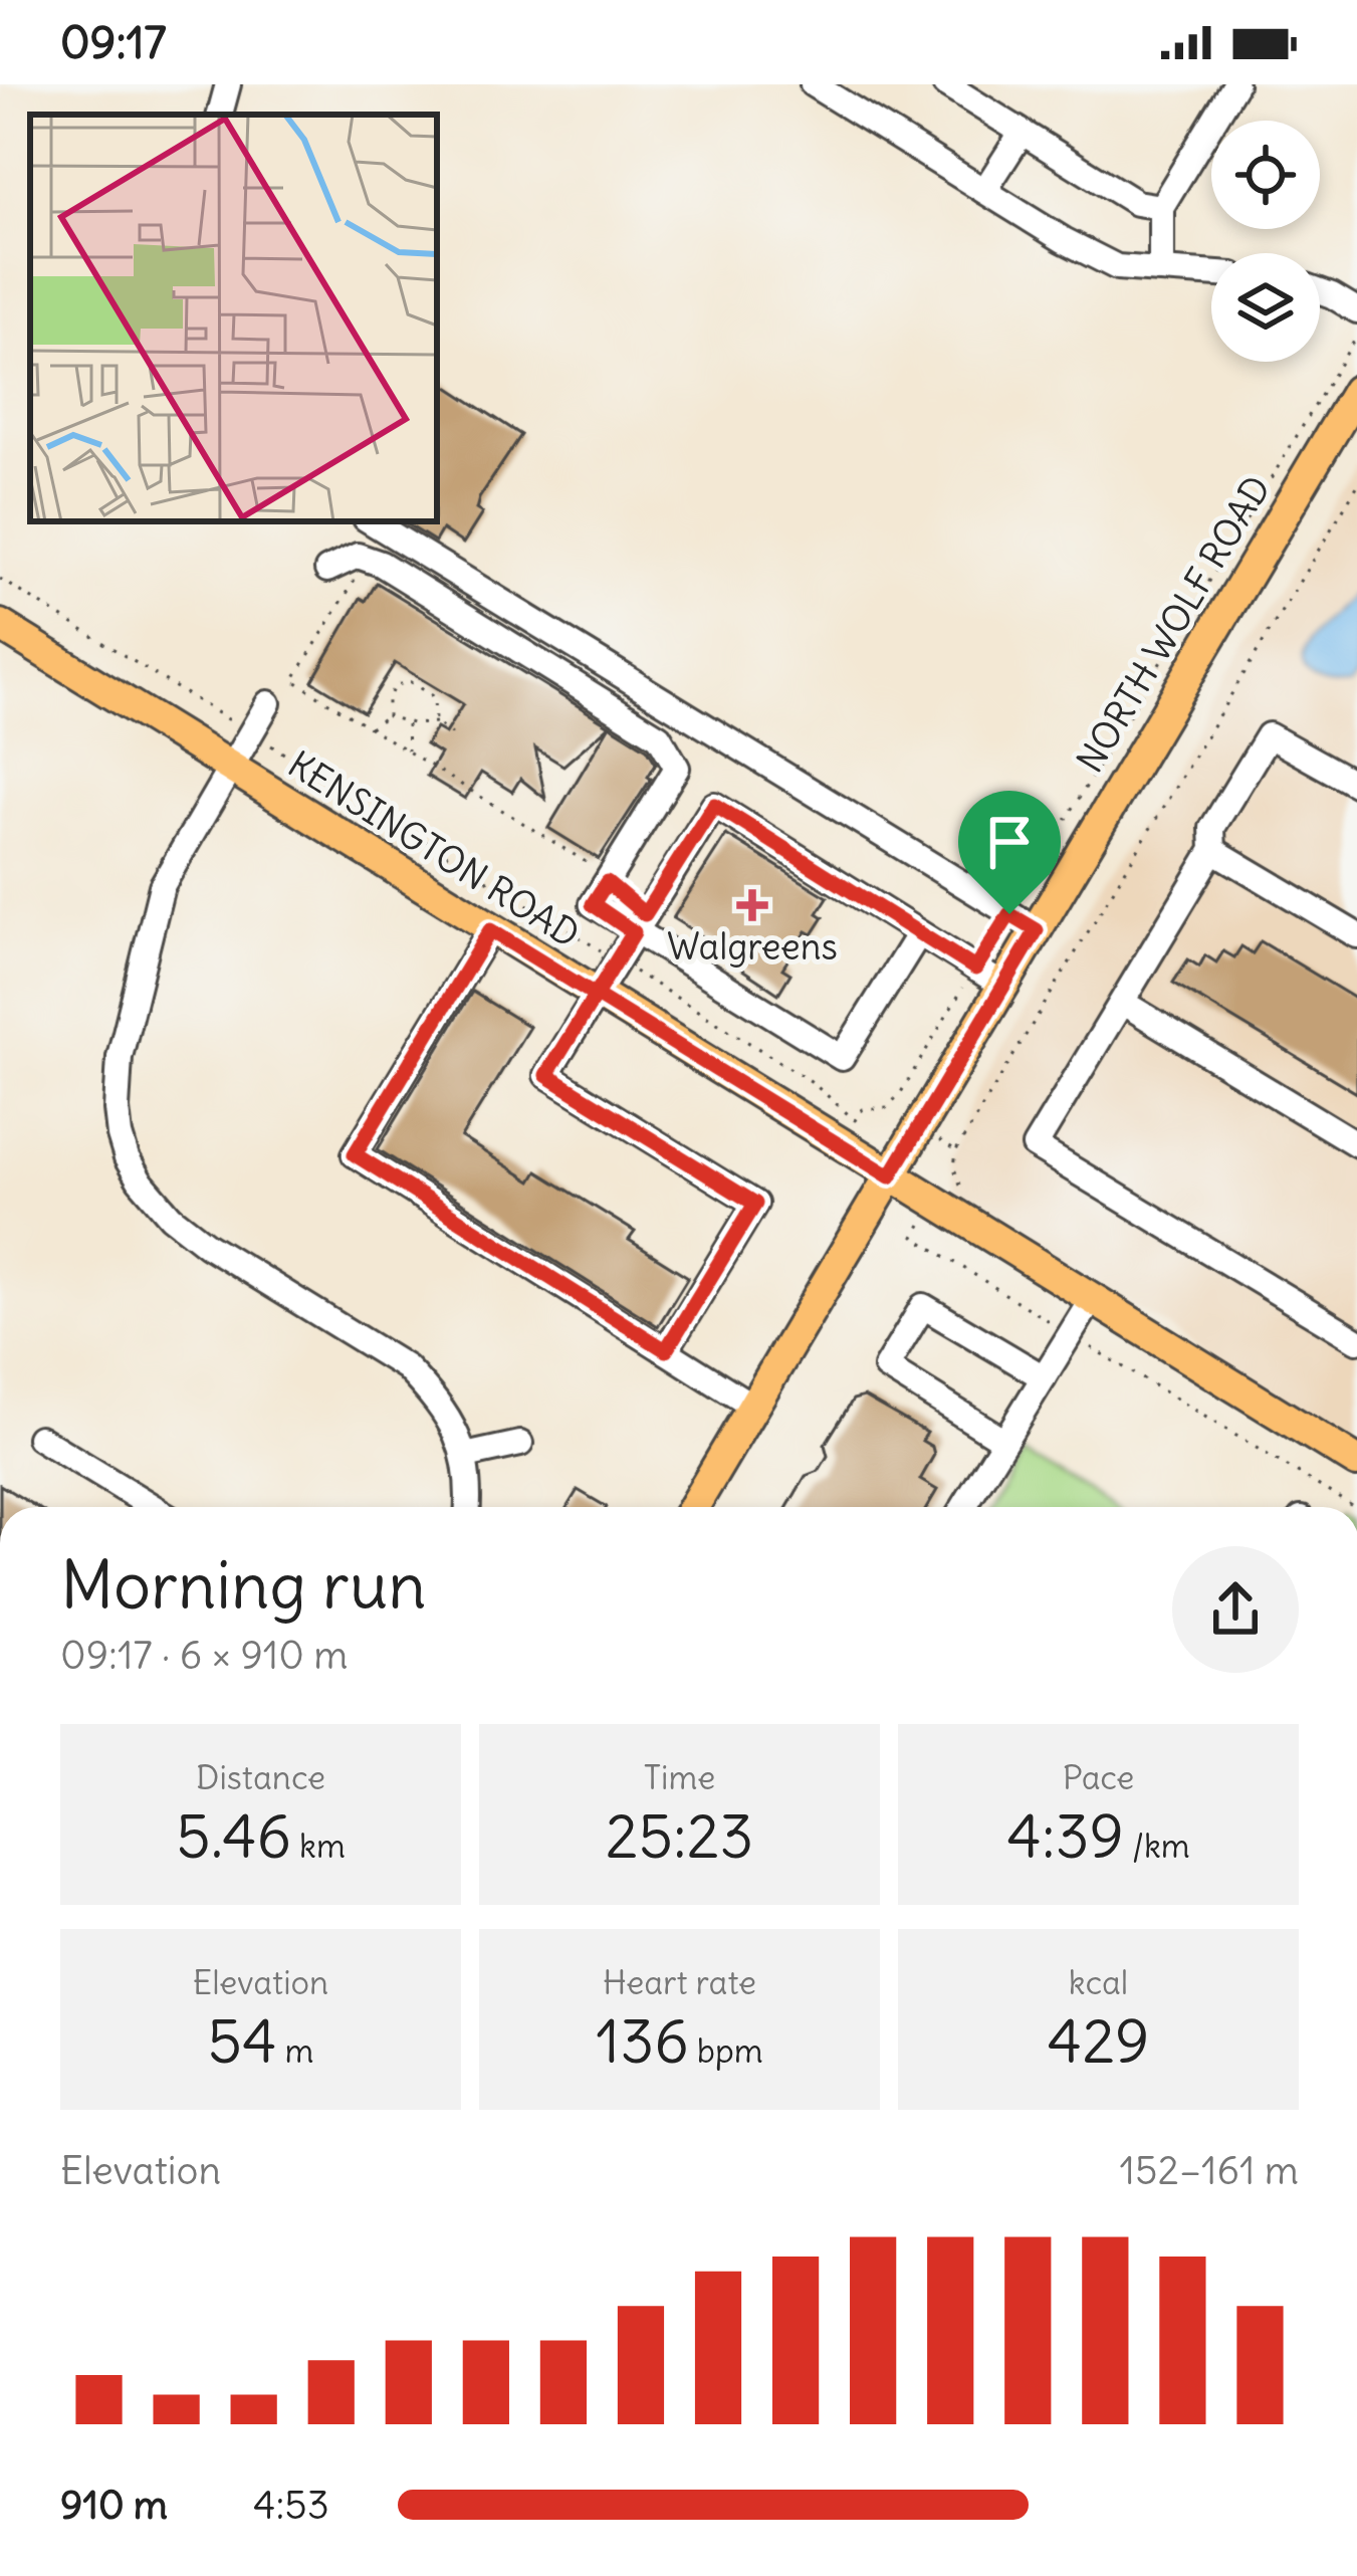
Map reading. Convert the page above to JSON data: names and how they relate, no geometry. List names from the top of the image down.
{
  "streets": {
    "main road": ["NORTH WOLF ROAD", "KENSINGTON ROAD"]
  },
  "crossings": [
    ["NORTH WOLF ROAD", "KENSINGTON ROAD"]
  ],
  "places": {
    "health": ["Walgreens"]
  },
  "page": {
    "status": "09:17",
    "heading": ["Morning run", "09:17 · 6 × 910 m"],
    "stats": [
      ["Distance", "5.46 km"],
      ["Time", "25:23"],
      ["Pace", "4:39 /km"],
      ["Elevation", "54 m"],
      ["Heart rate", "136 bpm"],
      ["kcal", "429"]
    ],
    "chart": ["Elevation", "152–161 m"],
    "list": [
      {
        "name": "910 m",
        "note": "4:53"
      }
    ]
  }
}
